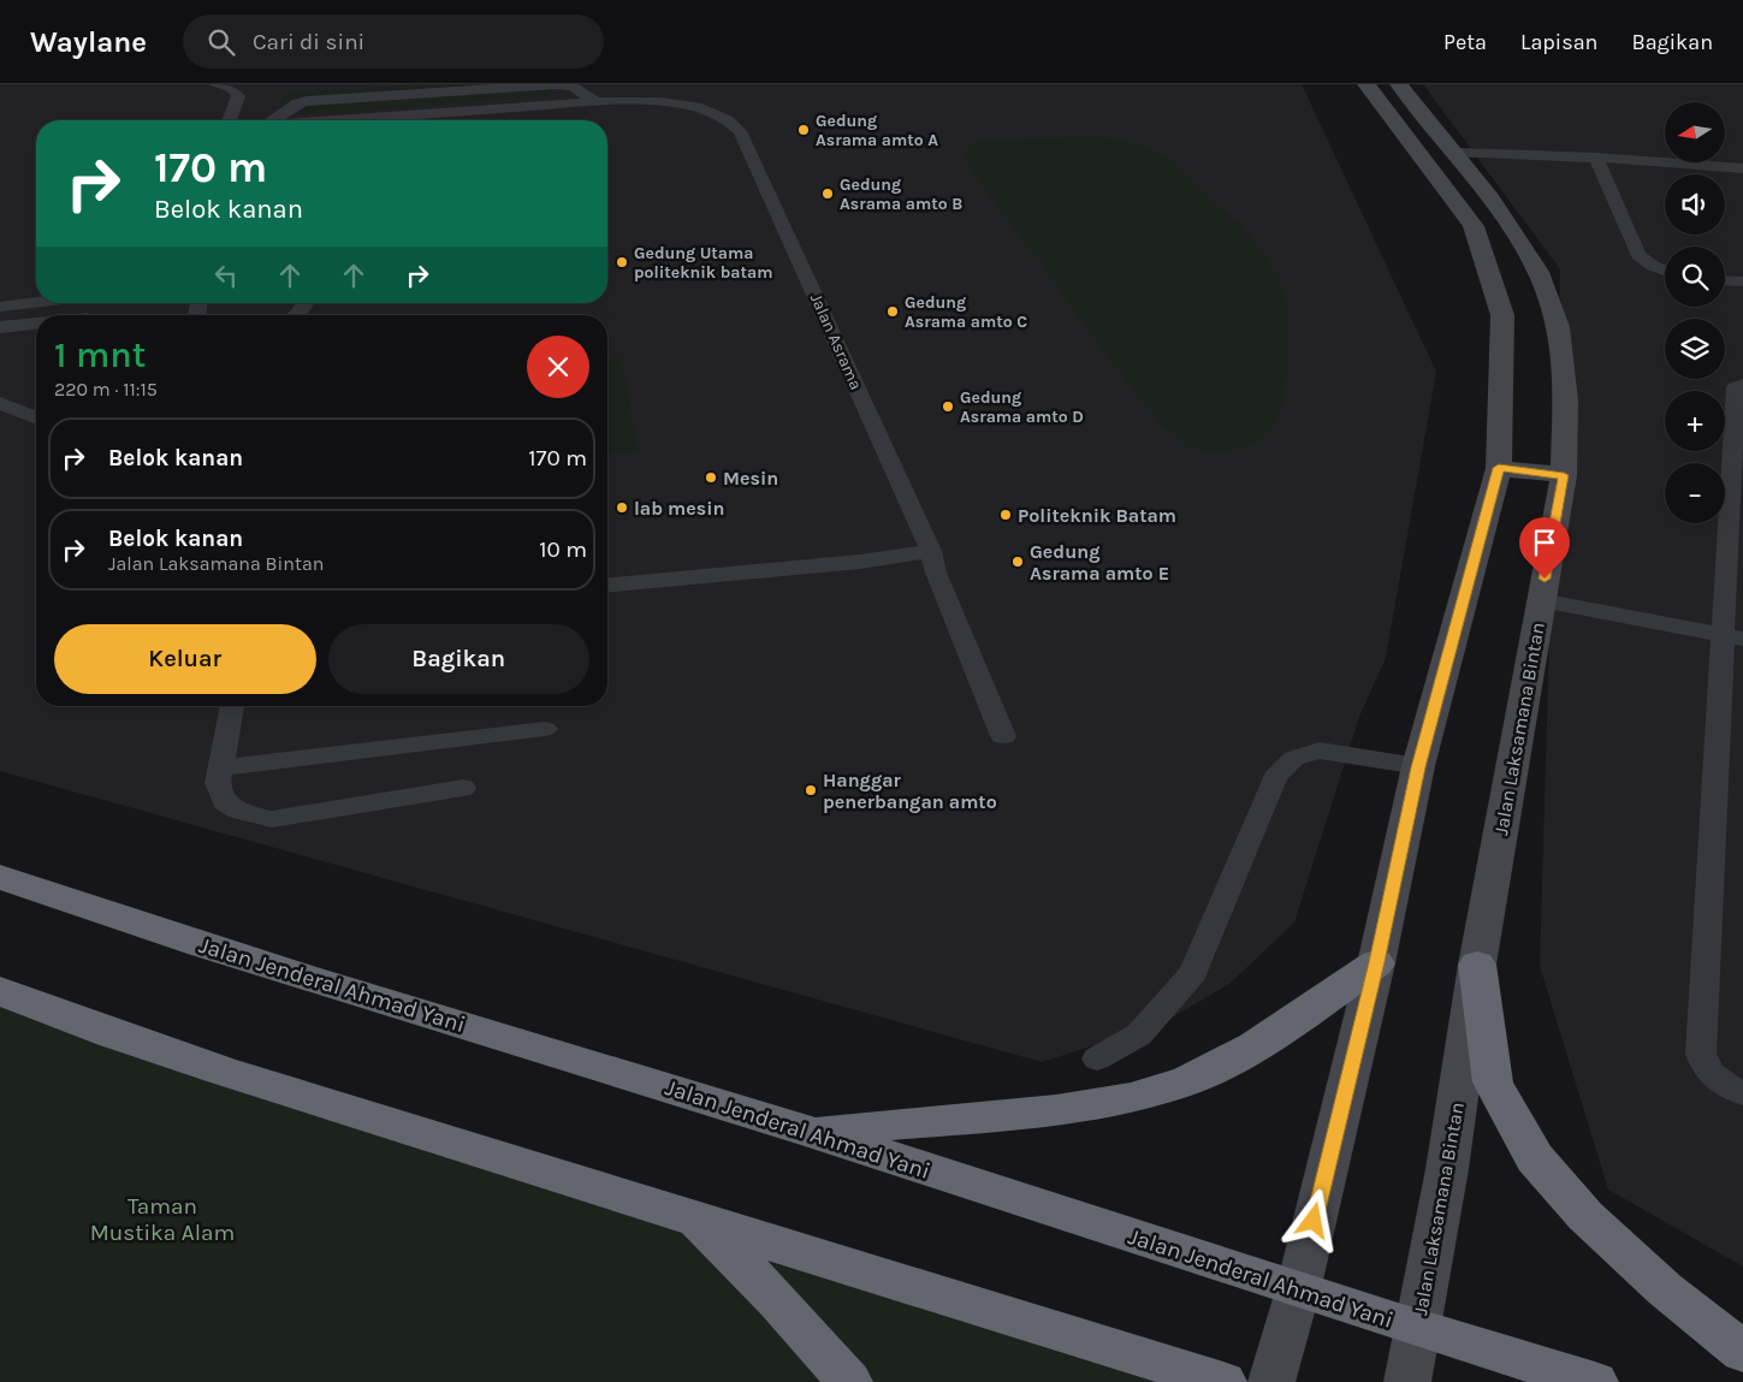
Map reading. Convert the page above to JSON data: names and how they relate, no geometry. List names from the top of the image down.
{
  "streets": {
    "highway": ["Jalan Jenderal Ahmad Yani"],
    "main road": ["Jalan Laksamana Bintan"],
    "lane": ["Jalan Asrama"]
  },
  "crossings": [
    ["Jalan Laksamana Bintan", "Jalan Jenderal Ahmad Yani"]
  ],
  "parks": ["Taman Mustika Alam"],
  "places": [
    "Gedung Asrama amto A",
    "Gedung Asrama amto B",
    "Gedung Utama politeknik batam",
    "Gedung Asrama amto C",
    "Gedung Asrama amto D",
    "Mesin",
    "lab mesin",
    "Politeknik Batam",
    "Gedung Asrama amto E",
    "Hanggar penerbangan amto"
  ],
  "north": "left",
  "page": {
    "header": "Waylane",
    "search": "Cari di sini",
    "nav": ["Peta", "Lapisan", "Bagikan"],
    "map_buttons": ["+", "−"],
    "turn": ["170 m", "Belok kanan"],
    "heading": ["1 mnt", "220 m · 11:15"],
    "list": [
      {
        "name": "Belok kanan",
        "value": "170 m"
      },
      {
        "name": "Belok kanan",
        "note": "Jalan Laksamana Bintan",
        "value": "10 m"
      }
    ],
    "buttons": ["Keluar", "Bagikan"]
  }
}
